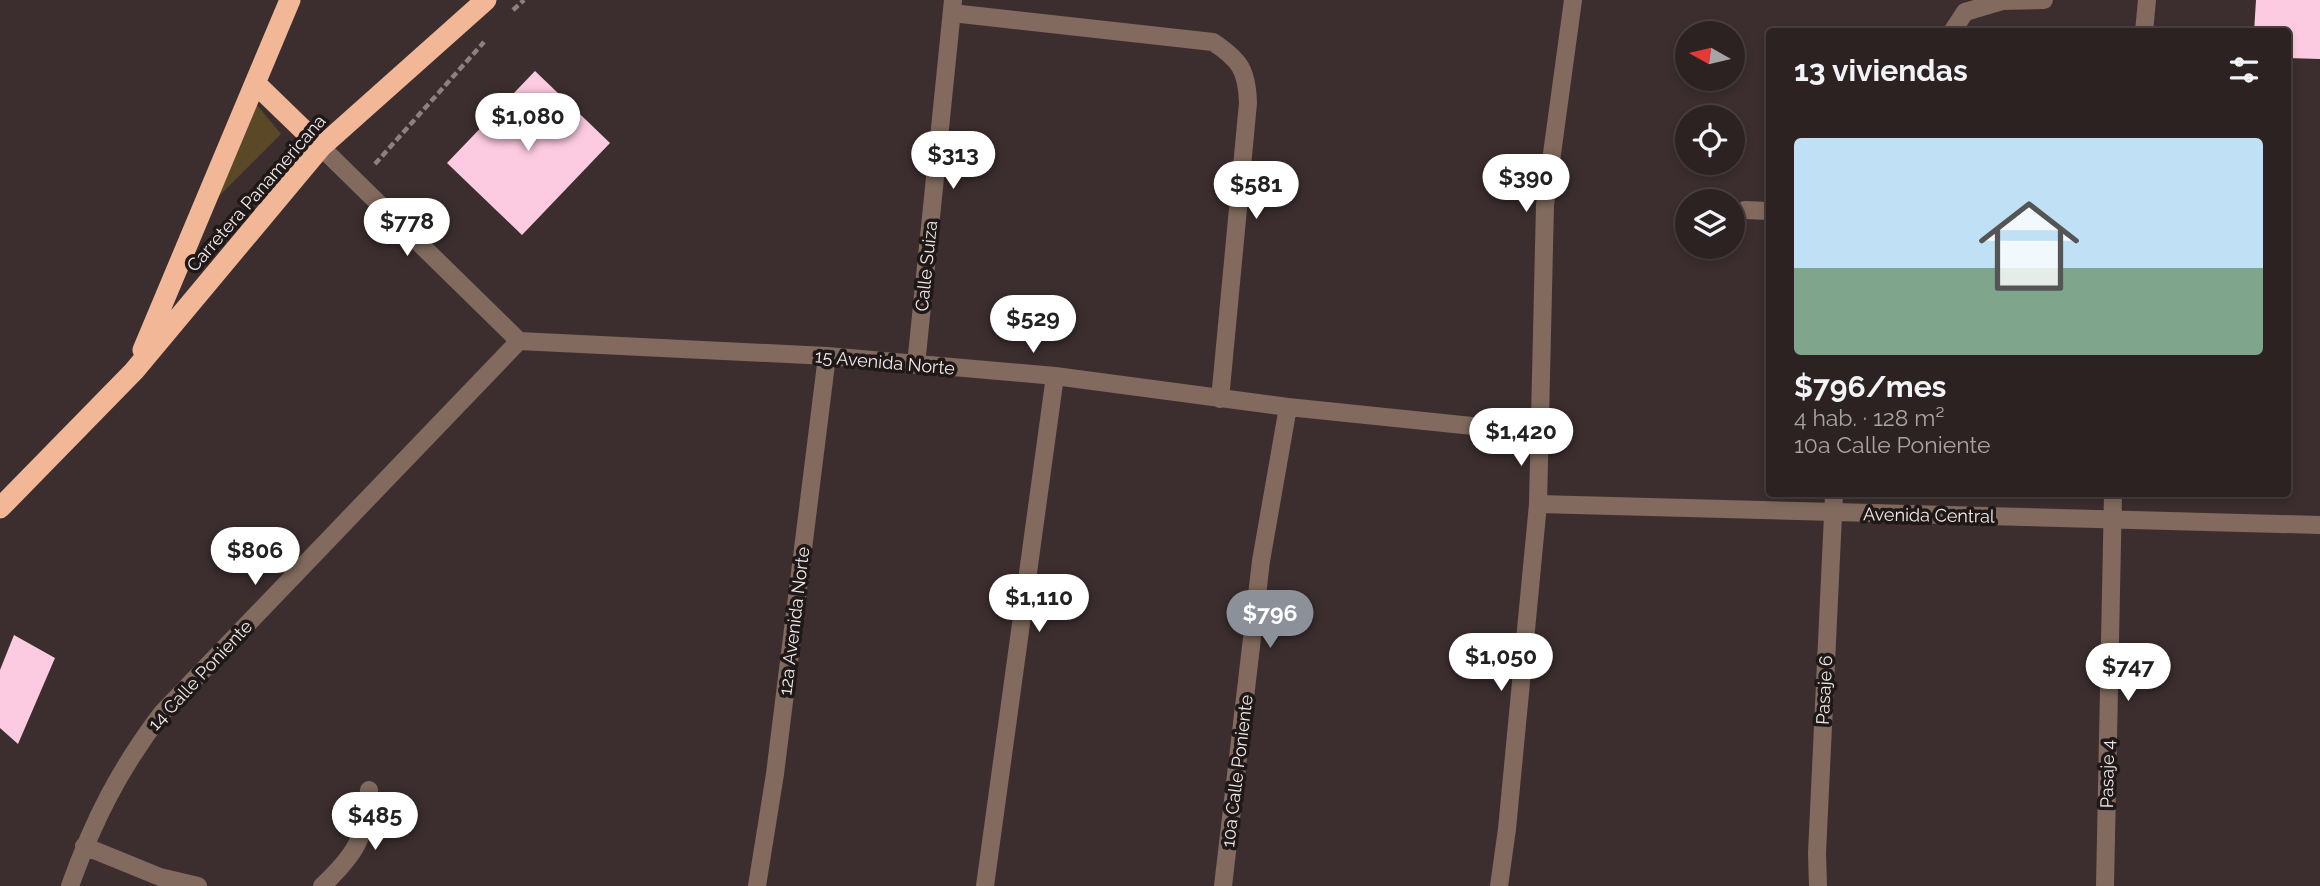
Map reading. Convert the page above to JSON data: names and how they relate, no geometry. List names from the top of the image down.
{
  "streets": {
    "highway": ["Carretera Panamericana"],
    "street": [
      "Calle Suiza",
      "15 Avenida Norte",
      "Avenida Central",
      "12a Avenida Norte",
      "14 Calle Poniente",
      "Pasaje 6",
      "10a Calle Poniente",
      "Pasaje 4"
    ]
  },
  "crossings": [
    ["Calle Suiza", "15 Avenida Norte"],
    ["15 Avenida Norte", "12a Avenida Norte"],
    ["15 Avenida Norte", "14 Calle Poniente"],
    ["15 Avenida Norte", "10a Calle Poniente"],
    ["Avenida Central", "Pasaje 6"],
    ["Avenida Central", "Pasaje 4"]
  ],
  "north": "left",
  "page": {
    "heading": "13 viviendas",
    "price": [
      "$1,080",
      "$313",
      "$390",
      "$581",
      "$778",
      "$529",
      "$1,420",
      "$806",
      "$1,110",
      "$796",
      "$1,050",
      "$747",
      "$485"
    ],
    "list": [
      {
        "name": "$796/mes",
        "note": "4 hab. · 128 m² · 10a Calle Poniente"
      }
    ]
  }
}
